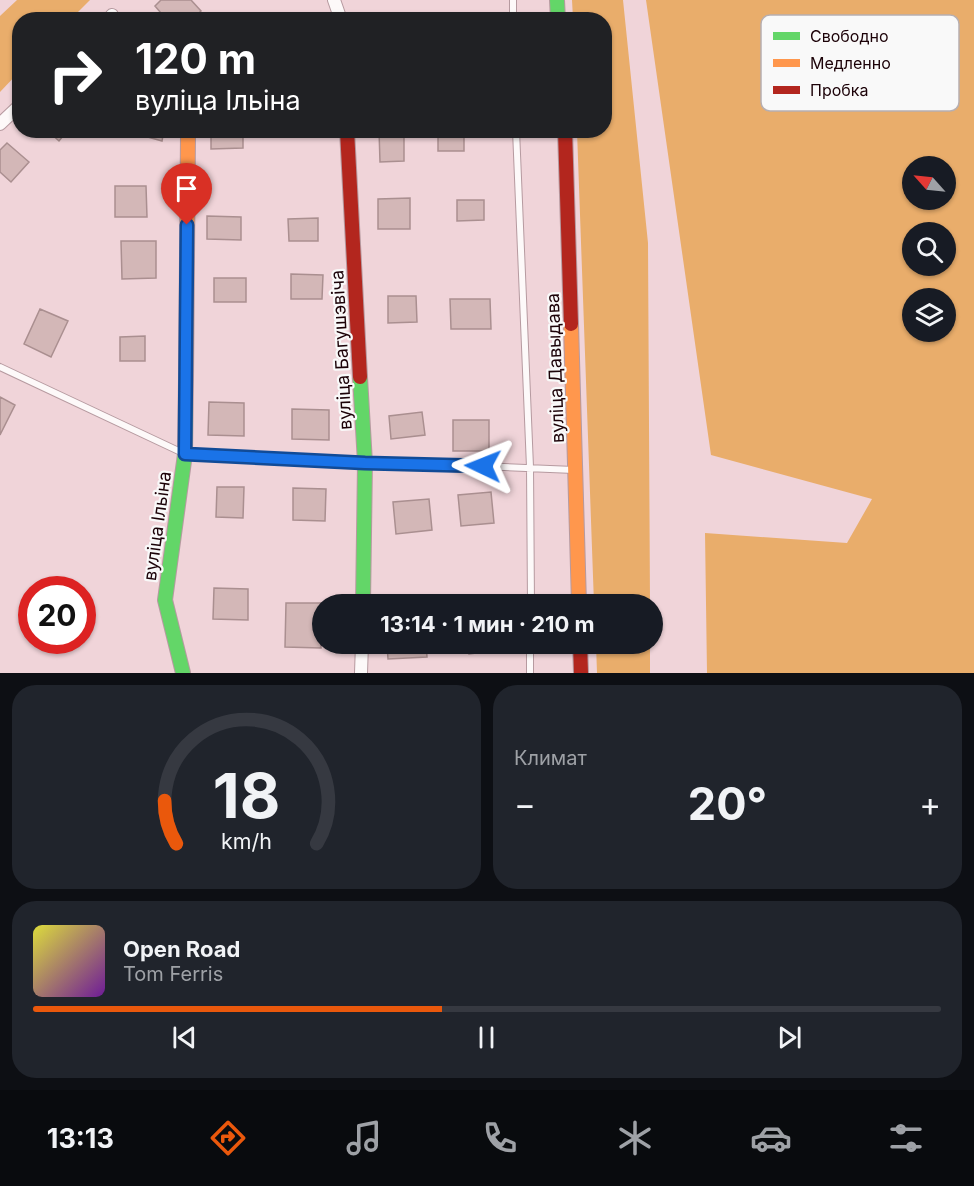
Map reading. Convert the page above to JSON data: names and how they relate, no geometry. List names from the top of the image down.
{
  "streets": {
    "street": ["вуліца Багушэвіча", "вуліца Давыдава", "вуліца Ільіна"]
  },
  "legend": ["Свободно", "Медленно", "Пробка"],
  "north": "top left",
  "page": {
    "turn": ["120 m", "вуліца Ільіна"],
    "limit": "20",
    "trip": "13:14 · 1 мин · 210 m",
    "tile": "Климат",
    "heat": ["−", "20°", "+"],
    "song": ["Open Road", "Tom Ferris"],
    "tabs": "13:13",
    "gauge": ["18", "km/h"]
  }
}
